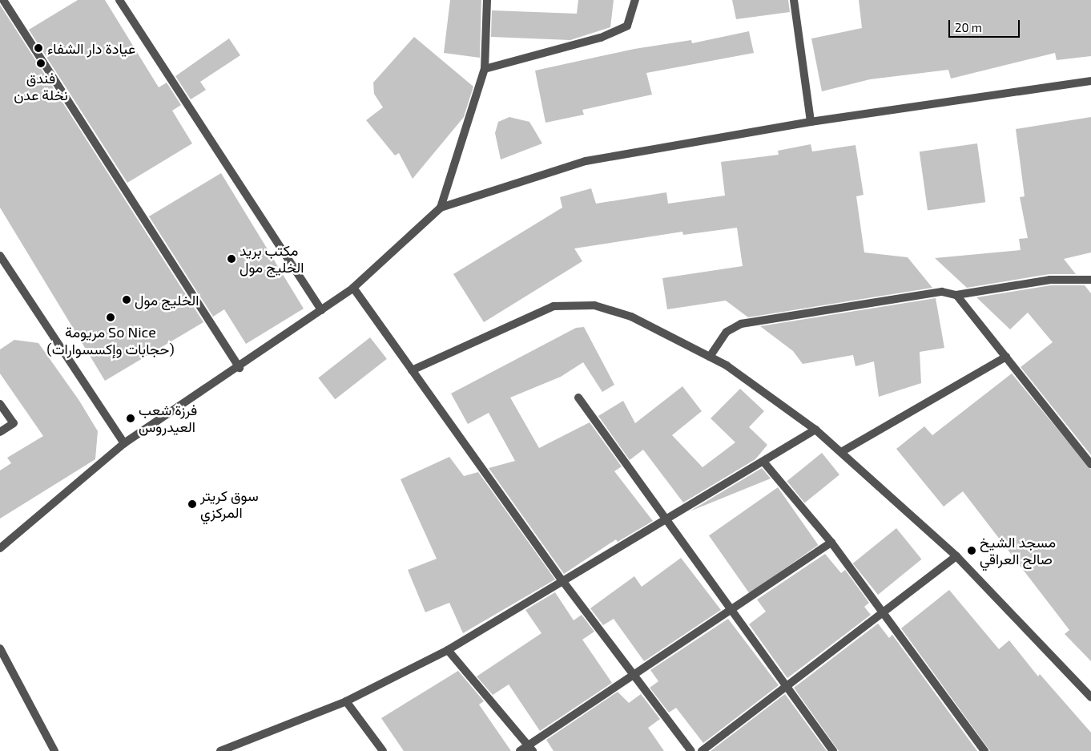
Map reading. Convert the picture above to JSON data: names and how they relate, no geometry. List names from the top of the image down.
{
  "places": [
    "عيادة دار الشفاء",
    "فندق نخلة عدن",
    "مكتب بريد الخليج مول",
    "الخليج مول",
    "مريومة So Nice (حجابات وإكسسوارات)",
    "فرزة شعب العيدروس",
    "سوق كريتر المركزي",
    "مسجد الشيخ صالح العراقي"
  ],
  "scale_bar": "20 m"
}
